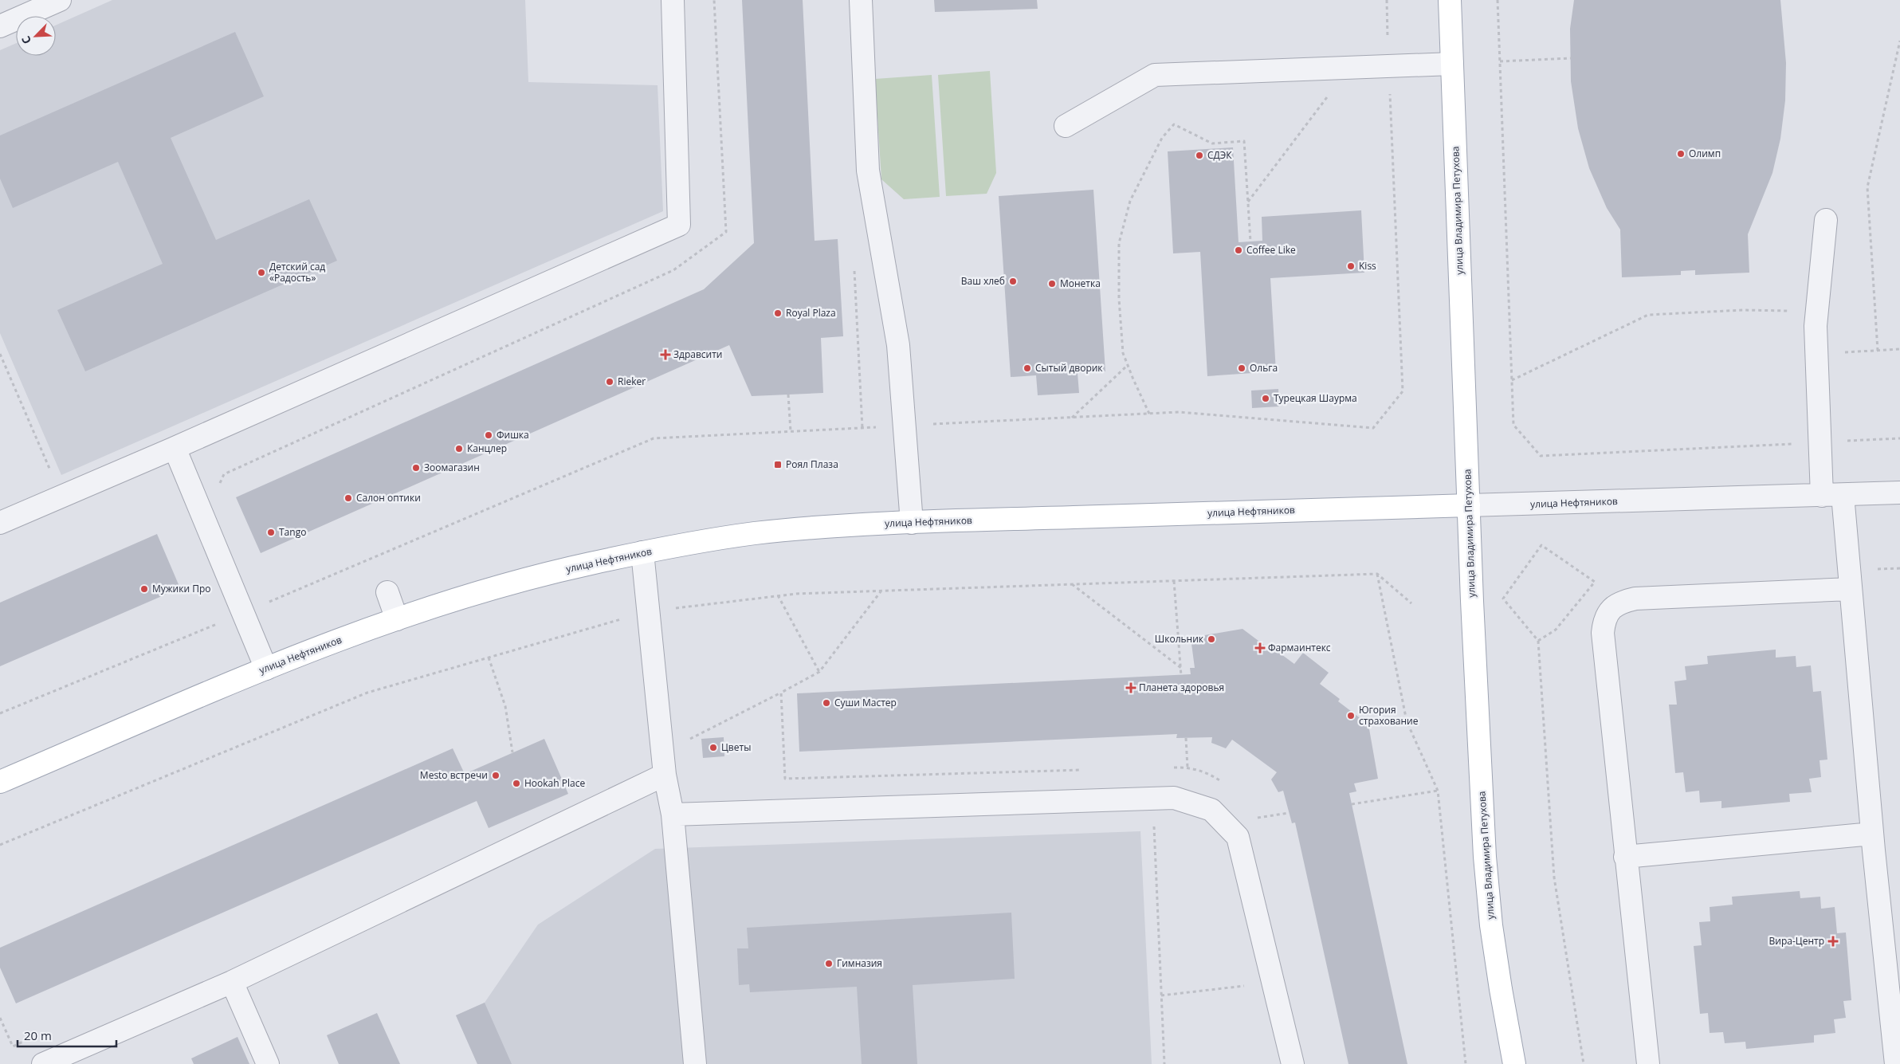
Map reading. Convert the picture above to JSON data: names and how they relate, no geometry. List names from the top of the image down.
{
  "streets": {
    "main road": ["улица Владимира Петухова", "улица Нефтяников"]
  },
  "crossings": [
    ["улица Владимира Петухова", "улица Нефтяников"]
  ],
  "places": {
    "other": [
      "Олимп",
      "СДЭК",
      "Coffee Like",
      "Kiss",
      "Детский сад «Радость»",
      "Ваш хлеб",
      "Монетка",
      "Royal Plaza",
      "Сытый дворик",
      "Ольга",
      "Rieker",
      "Турецкая Шаурма",
      "Фишка",
      "Канцлер",
      "Зоомагазин",
      "Салон оптики",
      "Tango",
      "Мужики Про",
      "Школьник",
      "Суши Мастер",
      "Югория страхование",
      "Цветы",
      "Mesto встречи",
      "Hookah Place",
      "Гимназия"
    ],
    "health": [
      "Здравсити",
      "Фармаинтекс",
      "Планета здоровья",
      "Вира-Центр"
    ],
    "transit": ["Роял Плаза"]
  },
  "scale_bar": "20 m",
  "north": "bottom left"
}
